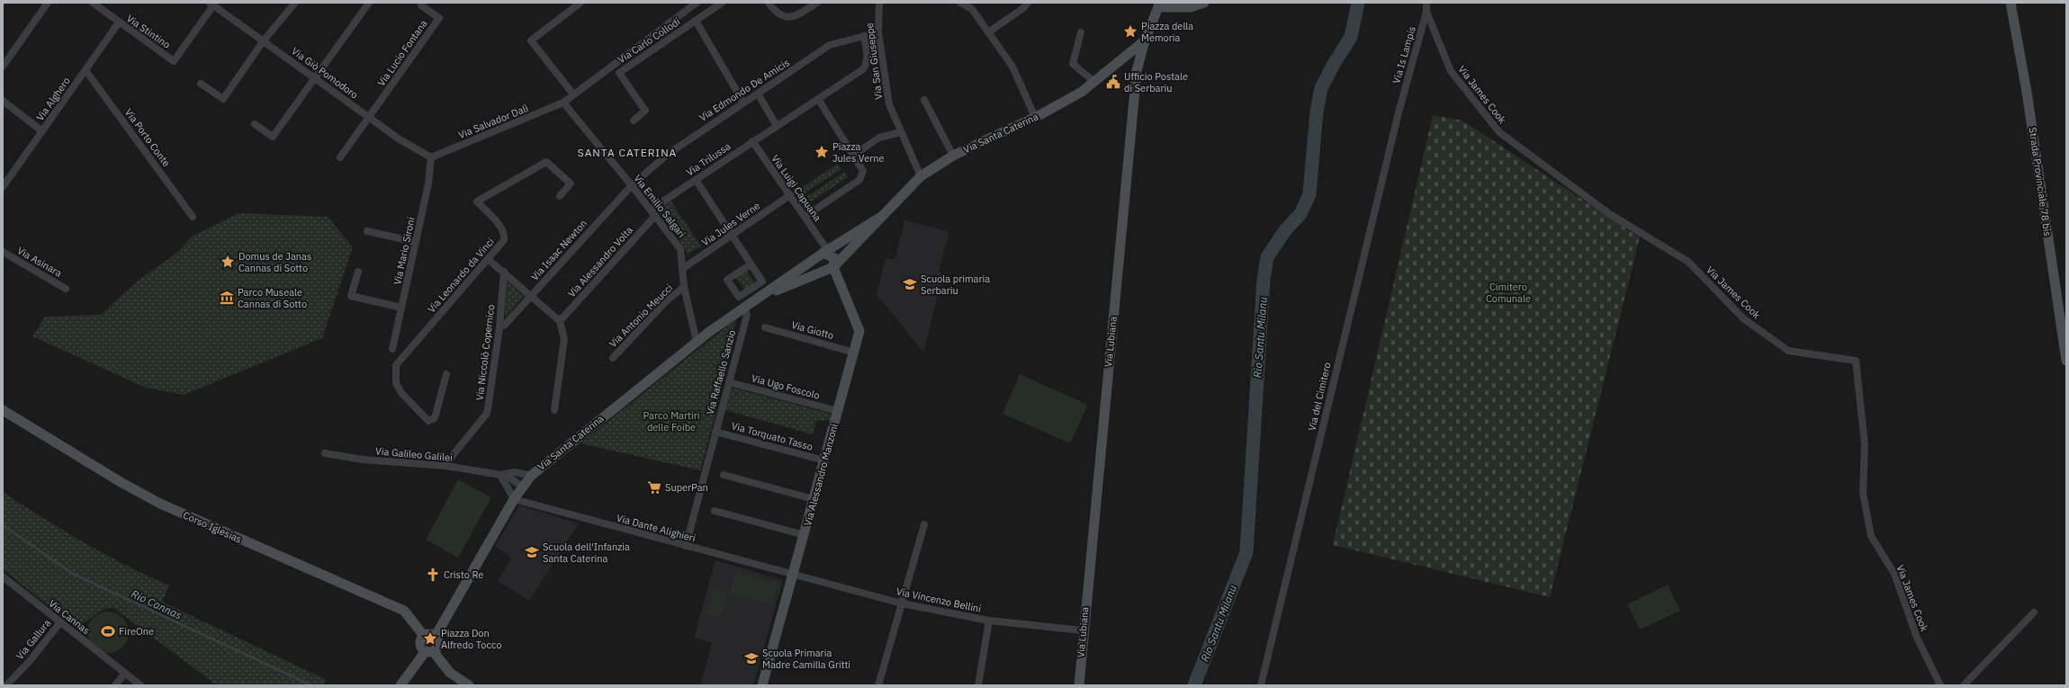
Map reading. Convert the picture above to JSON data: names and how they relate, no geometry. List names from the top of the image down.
{
  "streets": {
    "main road": [
      "Via Santa Caterina",
      "Strada Provinciale 78 bis",
      "Via Lubiana",
      "Via Alessandro Manzoni",
      "Corso Iglesias"
    ],
    "street": [
      "Via Stintino",
      "Via Carlo Collodi",
      "Via Lucio Fontana",
      "Via Is Lampis",
      "Via San Giuseppe",
      "Via Giò Pomodoro",
      "Via Edmondo De Amicis",
      "Via James Cook",
      "Via Alghero",
      "Via Salvador Dalì",
      "Via Porto Conte",
      "Via Trilussa",
      "Via Luigi Capuana",
      "Via Emilio Salgari",
      "Via Jules Verne",
      "Via Isaac Newton",
      "Via Mario Sironi",
      "Via Asinara",
      "Via Alessandro Volta",
      "Via Leonardo da Vinci",
      "Via Antonio Meucci",
      "Via Giotto",
      "Via Niccolò Copernico",
      "Via Raffaello Sanzio",
      "Via Ugo Foscolo",
      "Via del Cimitero",
      "Via Torquato Tasso",
      "Via Galileo Galilei",
      "Via Dante Alighieri",
      "Via Vincenzo Bellini",
      "Via Cannas",
      "Via Gallura"
    ]
  },
  "crossings": [
    ["Via Stintino", "Via Giò Pomodoro"],
    ["Via Stintino", "Via Alghero"],
    ["Via Lucio Fontana", "Via Giò Pomodoro"],
    ["Via Is Lampis", "Via James Cook"],
    ["Via Is Lampis", "Via del Cimitero"],
    ["Via San Giuseppe", "Via Edmondo De Amicis"],
    ["Via San Giuseppe", "Via Santa Caterina"],
    ["Via Giò Pomodoro", "Via Salvador Dalì"],
    ["Via Giò Pomodoro", "Via Mario Sironi"],
    ["Via Edmondo De Amicis", "Via Trilussa"],
    ["Via Edmondo De Amicis", "Via Emilio Salgari"],
    ["Via Edmondo De Amicis", "Via Isaac Newton"],
    ["Via Alghero", "Via Porto Conte"],
    ["Via Salvador Dalì", "Via Emilio Salgari"],
    ["Via Salvador Dalì", "Via Mario Sironi"],
    ["Via Santa Caterina", "Via Luigi Capuana"],
    ["Via Santa Caterina", "Via Emilio Salgari"],
    ["Via Santa Caterina", "Via Lubiana"],
    ["Via Santa Caterina", "Via Raffaello Sanzio"],
    ["Via Santa Caterina", "Via Galileo Galilei"],
    ["Via Santa Caterina", "Via Alessandro Manzoni"],
    ["Via Santa Caterina", "Corso Iglesias"],
    ["Via Santa Caterina", "Via Dante Alighieri"],
    ["Via Trilussa", "Via Luigi Capuana"],
    ["Via Trilussa", "Via Emilio Salgari"],
    ["Via Trilussa", "Via Alessandro Volta"],
    ["Via Luigi Capuana", "Via Jules Verne"],
    ["Via Emilio Salgari", "Via Jules Verne"],
    ["Via Emilio Salgari", "Via Isaac Newton"],
    ["Via Emilio Salgari", "Via Alessandro Volta"],
    ["Via Emilio Salgari", "Via Antonio Meucci"],
    ["Via Isaac Newton", "Via Niccolò Copernico"],
    ["Via Giotto", "Via Alessandro Manzoni"],
    ["Via Lubiana", "Via Vincenzo Bellini"],
    ["Via Niccolò Copernico", "Via Galileo Galilei"],
    ["Via Raffaello Sanzio", "Via Ugo Foscolo"],
    ["Via Raffaello Sanzio", "Via Torquato Tasso"],
    ["Via Raffaello Sanzio", "Via Dante Alighieri"],
    ["Via Ugo Foscolo", "Via Alessandro Manzoni"],
    ["Via Torquato Tasso", "Via Alessandro Manzoni"],
    ["Via Alessandro Manzoni", "Via Dante Alighieri"],
    ["Via Alessandro Manzoni", "Via Vincenzo Bellini"],
    ["Via Dante Alighieri", "Via Vincenzo Bellini"],
    ["Via Cannas", "Via Gallura"]
  ],
  "districts": ["SANTA CATERINA"],
  "water": ["Rio Santu Milanu", "Rio Cannas"],
  "parks": ["Cimitero Comunale", "Parco Martiri delle Foibe"],
  "places": {
    "place": [
      "Piazza della Memoria",
      "Piazza Jules Verne",
      "Domus de Janas Cannas di Sotto",
      "Piazza Don Alfredo Tocco"
    ],
    "public building": ["Ufficio Postale di Serbariu"],
    "school or university": ["Scuola primaria Serbariu", "Scuola dell'Infanzia Santa Caterina", "Scuola Primaria Madre Camilla Gritti"],
    "museum": ["Parco Museale Cannas di Sotto"],
    "supermarket": ["SuperPan"],
    "church": ["Cristo Re"],
    "sports": ["FireOne"]
  }
}
